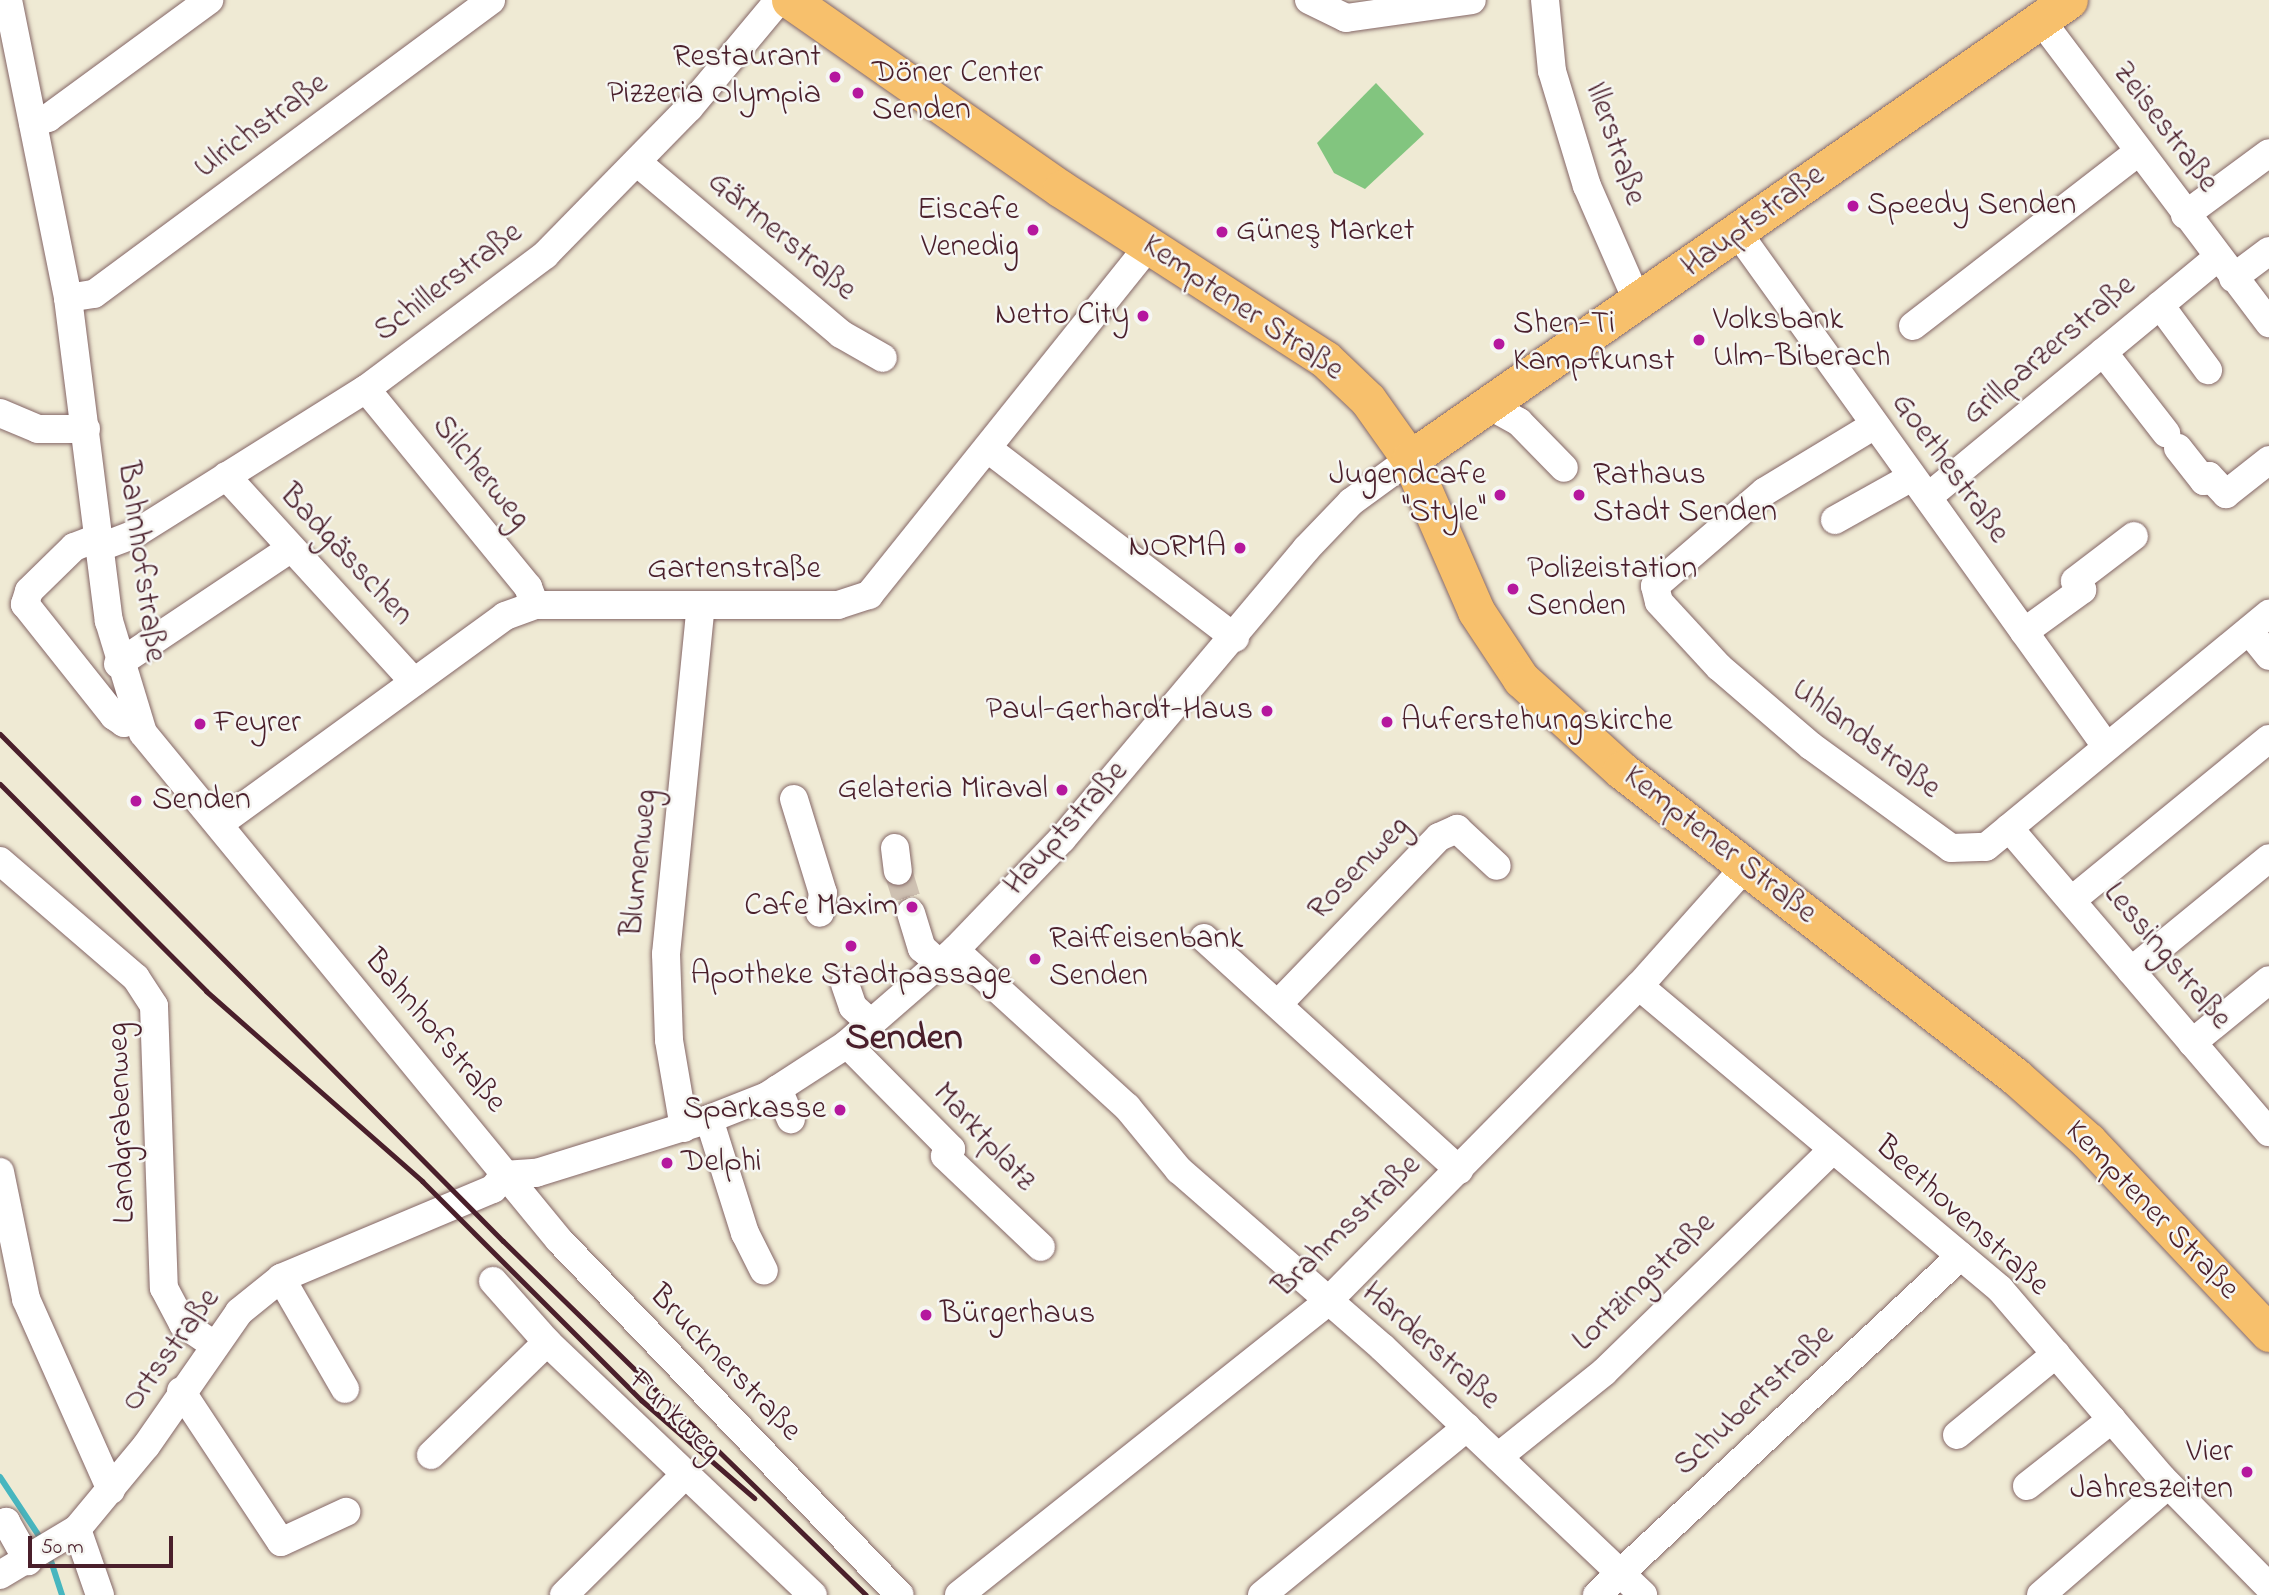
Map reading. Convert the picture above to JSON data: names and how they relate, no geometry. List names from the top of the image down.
{
  "streets": {
    "main road": ["Hauptstraße", "Kemptener Straße"],
    "street": [
      "Ulrichstraße",
      "Zeisestraße",
      "Illerstraße",
      "Gärtnerstraße",
      "Schillerstraße",
      "Grillparzerstraße",
      "Goethestraße",
      "Silcherweg",
      "Badgässchen",
      "Bahnhofstraße",
      "Gartenstraße",
      "Uhlandstraße",
      "Blumenweg",
      "Rosenweg",
      "Lessingstraße",
      "Landgrabenweg",
      "Marktplatz",
      "Beethovenstraße",
      "Brahmsstraße",
      "Lortzingstraße",
      "Harderstraße",
      "Ortsstraße",
      "Brucknerstraße",
      "Schubertstraße",
      "Funkweg"
    ]
  },
  "crossings": [
    ["Ulrichstraße", "Bahnhofstraße"],
    ["Zeisestraße", "Hauptstraße"],
    ["Zeisestraße", "Grillparzerstraße"],
    ["Illerstraße", "Hauptstraße"],
    ["Hauptstraße", "Kemptener Straße"],
    ["Hauptstraße", "Goethestraße"],
    ["Hauptstraße", "Bahnhofstraße"],
    ["Hauptstraße", "Blumenweg"],
    ["Hauptstraße", "Marktplatz"],
    ["Hauptstraße", "Harderstraße"],
    ["Hauptstraße", "Ortsstraße"],
    ["Hauptstraße", "Brucknerstraße"],
    ["Gärtnerstraße", "Schillerstraße"],
    ["Schillerstraße", "Silcherweg"],
    ["Schillerstraße", "Badgässchen"],
    ["Schillerstraße", "Bahnhofstraße"],
    ["Kemptener Straße", "Gartenstraße"],
    ["Kemptener Straße", "Brahmsstraße"],
    ["Grillparzerstraße", "Goethestraße"],
    ["Goethestraße", "Uhlandstraße"],
    ["Silcherweg", "Gartenstraße"],
    ["Badgässchen", "Gartenstraße"],
    ["Bahnhofstraße", "Gartenstraße"],
    ["Bahnhofstraße", "Ortsstraße"],
    ["Bahnhofstraße", "Brucknerstraße"],
    ["Gartenstraße", "Blumenweg"],
    ["Uhlandstraße", "Lessingstraße"],
    ["Landgrabenweg", "Ortsstraße"],
    ["Beethovenstraße", "Brahmsstraße"],
    ["Beethovenstraße", "Lortzingstraße"],
    ["Beethovenstraße", "Schubertstraße"],
    ["Brahmsstraße", "Harderstraße"],
    ["Lortzingstraße", "Harderstraße"],
    ["Harderstraße", "Schubertstraße"],
    ["Ortsstraße", "Brucknerstraße"]
  ],
  "districts": ["Senden"],
  "places": [
    "Restaurant Pizzeria Olympia",
    "Döner Center Senden",
    "Speedy Senden",
    "Eiscafe Venedig",
    "Güneş Market",
    "Netto City",
    "Volksbank Ulm-Biberach",
    "Shen-Ti Kampfkunst",
    "Jugendcafe \"Style\"",
    "Rathaus Stadt Senden",
    "NORMA",
    "Polizeistation Senden",
    "Paul-Gerhardt-Haus",
    "Auferstehungskirche",
    "Feyrer",
    "Gelateria Miraval",
    "Senden",
    "Cafe Maxim",
    "Apotheke Stadtpassage",
    "Raiffeisenbank Senden",
    "Sparkasse",
    "Delphi",
    "Bürgerhaus",
    "Vier Jahreszeiten"
  ],
  "scale_bar": "50 m"
}
